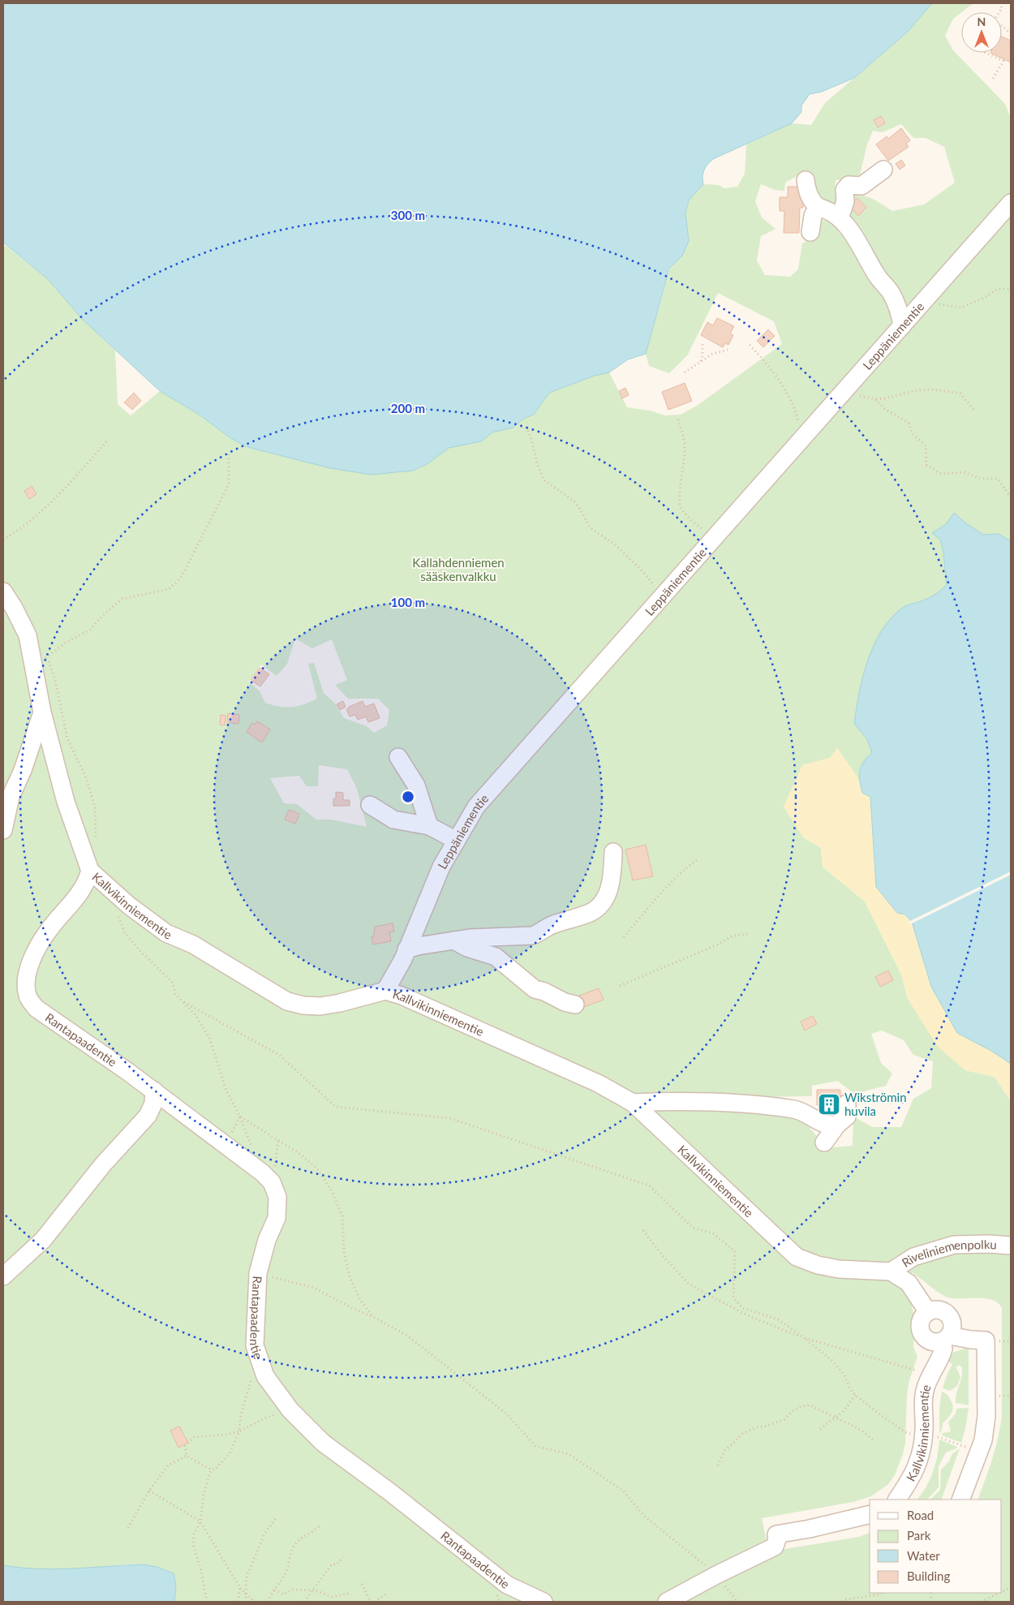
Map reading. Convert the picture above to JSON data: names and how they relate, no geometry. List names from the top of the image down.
{
  "streets": {
    "street": [
      "Leppäniementie",
      "Kallvikinniementie",
      "Rantapaadentie",
      "Riveliniemenpolku"
    ]
  },
  "crossings": [
    ["Leppäniementie", "Kallvikinniementie"],
    ["Kallvikinniementie", "Rantapaadentie"],
    ["Kallvikinniementie", "Riveliniemenpolku"]
  ],
  "parks": ["Kallahdenniemen sääskenvalkku"],
  "places": {
    "building": ["Wikströmin huvila"]
  },
  "legend": [
    "Road",
    "Park",
    "Water",
    "Building"
  ],
  "north": "top",
  "rings": ["300 m", "200 m", "100 m"]
}
